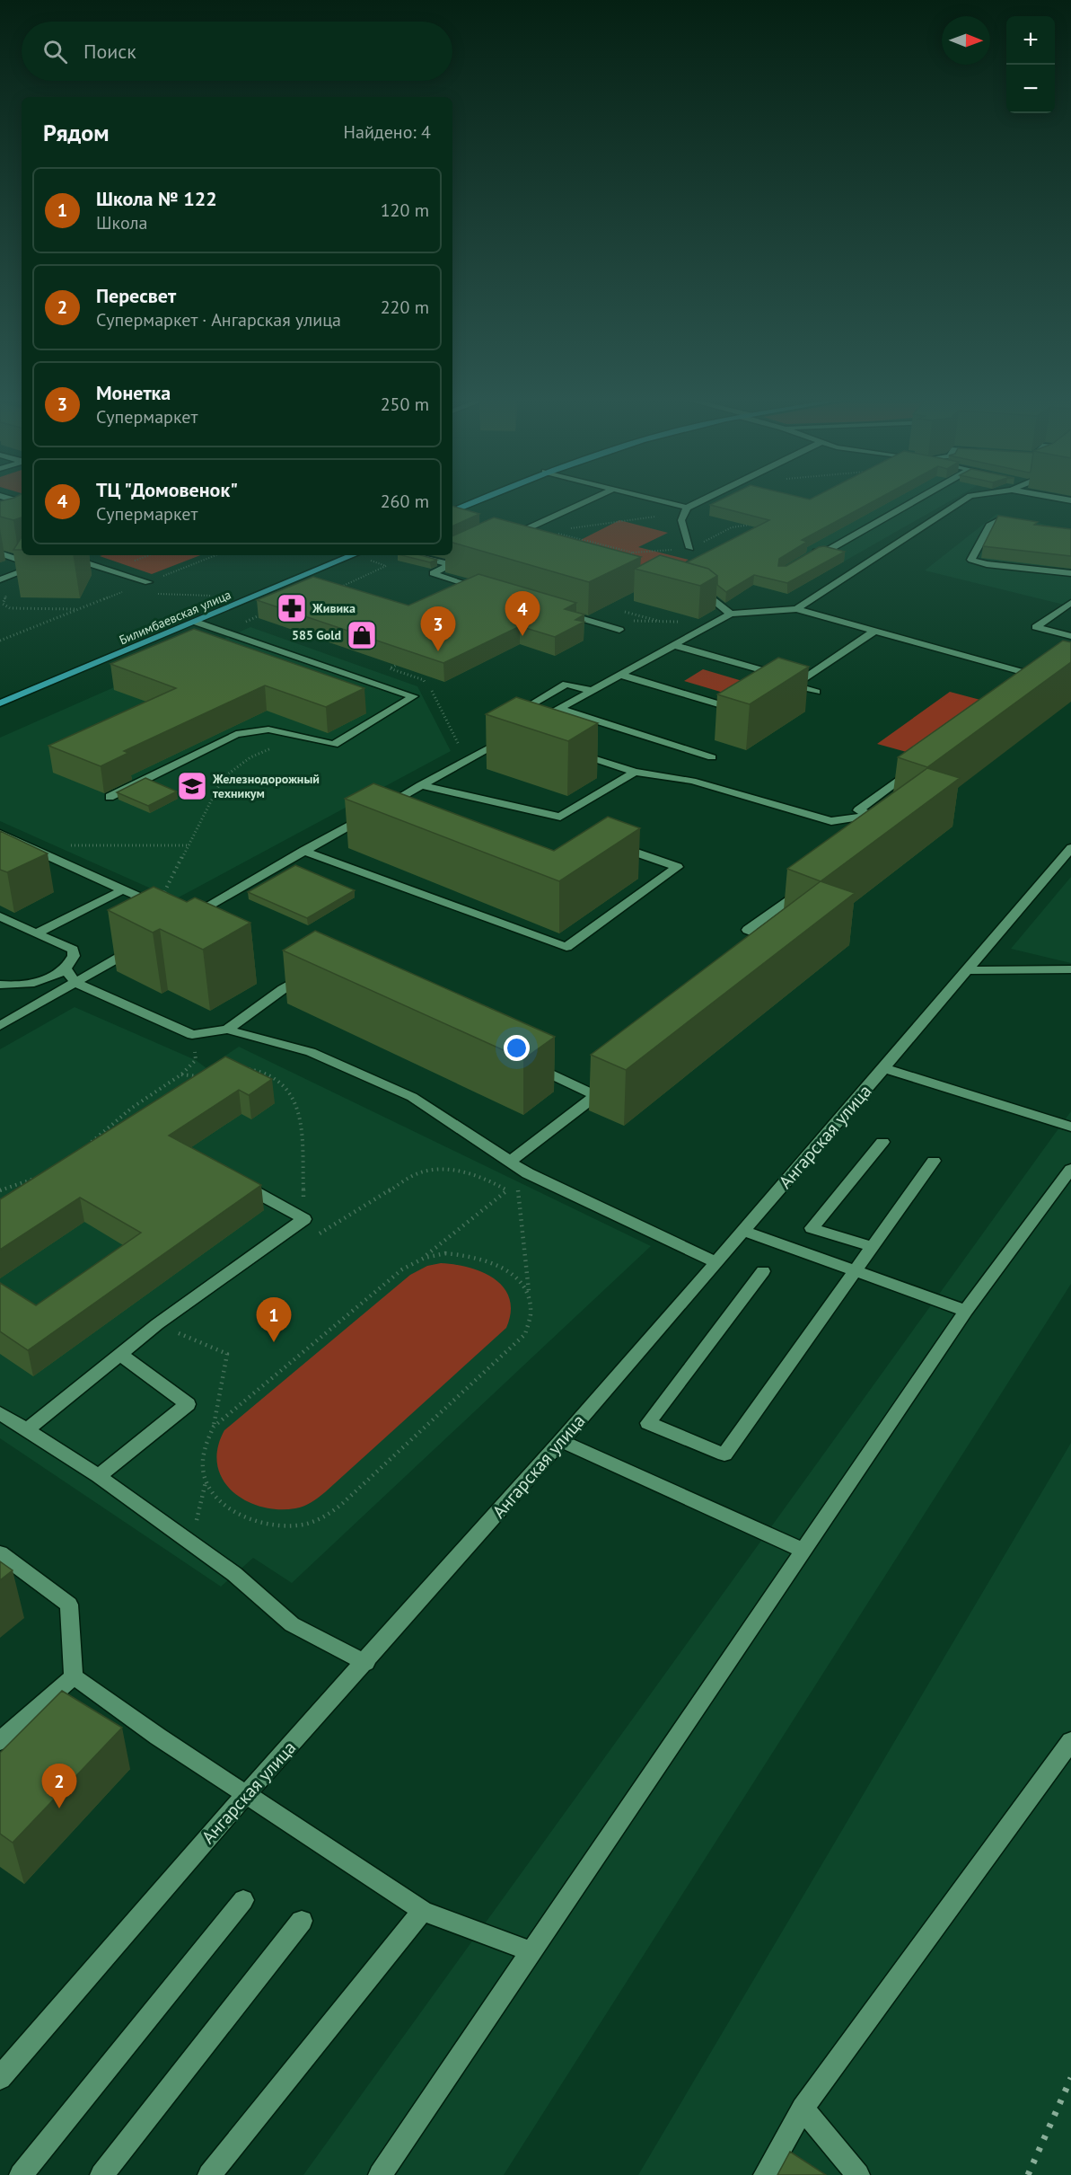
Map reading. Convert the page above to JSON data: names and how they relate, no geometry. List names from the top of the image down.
{
  "streets": {
    "main road": ["Билимбаевская улица"],
    "street": ["Ангарская улица"]
  },
  "places": {
    "pharmacy": ["Живика"],
    "shop": ["585 Gold"],
    "school or university": ["Железнодорожный техникум"]
  },
  "north": "right",
  "page": {
    "map_buttons": ["+", "−"],
    "search": "Поиск",
    "heading": ["Рядом", "Найдено: 4"],
    "list": [
      {
        "mark": "1",
        "name": "Школа № 122",
        "note": "Школа",
        "value": "120 m"
      },
      {
        "mark": "2",
        "name": "Пересвет",
        "note": "Супермаркет · Ангарская улица",
        "value": "220 m"
      },
      {
        "mark": "3",
        "name": "Монетка",
        "note": "Супермаркет",
        "value": "250 m"
      },
      {
        "mark": "4",
        "name": "ТЦ \"Домовенок\"",
        "note": "Супермаркет",
        "value": "260 m"
      }
    ],
    "pins": [
      "4",
      "3",
      "1",
      "2"
    ]
  }
}
